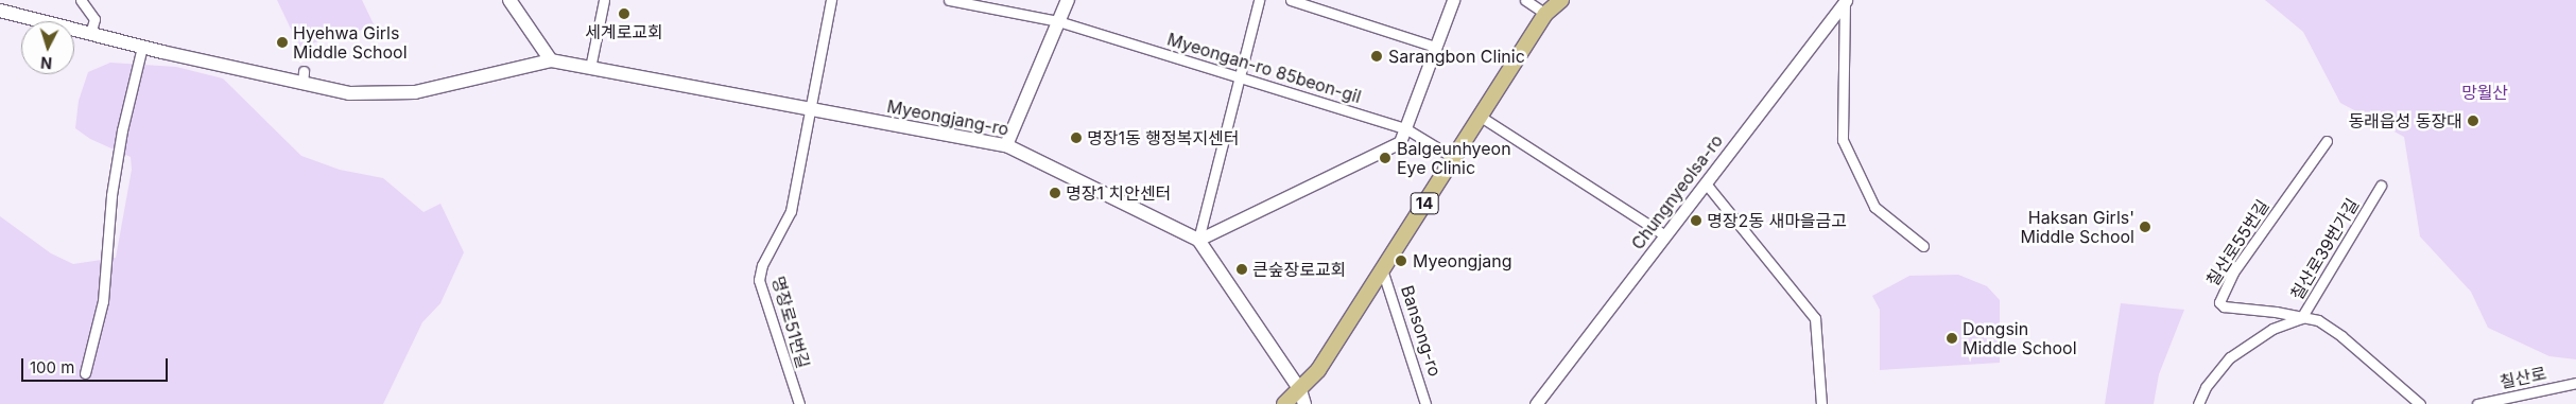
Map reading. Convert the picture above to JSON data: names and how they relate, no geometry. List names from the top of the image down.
{
  "streets": {
    "main road": ["Myeongjang-ro", "14", "Bansong-ro"],
    "street": [
      "Myeongan-ro 85beon-gil",
      "Chungnyeolsa-ro",
      "칠산로55번길",
      "칠산로39번가길",
      "명장로51번길",
      "칠산로"
    ]
  },
  "crossings": [
    ["Myeongan-ro 85beon-gil", "Bansong-ro"],
    ["Myeongjang-ro", "명장로51번길"],
    ["Myeongjang-ro", "Bansong-ro"],
    ["칠산로55번길", "칠산로39번가길"]
  ],
  "parks": ["망월산"],
  "places": [
    "세계로교회",
    "Hyehwa Girls Middle School",
    "Sarangbon Clinic",
    "동래읍성 동장대",
    "명장1동 행정복지센터",
    "Balgeunhyeon Eye Clinic",
    "명장1 치안센터",
    "명장2동 새마을금고",
    "Haksan Girls' Middle School",
    "Myeongjang",
    "큰숲장로교회",
    "Dongsin Middle School"
  ],
  "scale_bar": "100 m",
  "north": "bottom"
}
